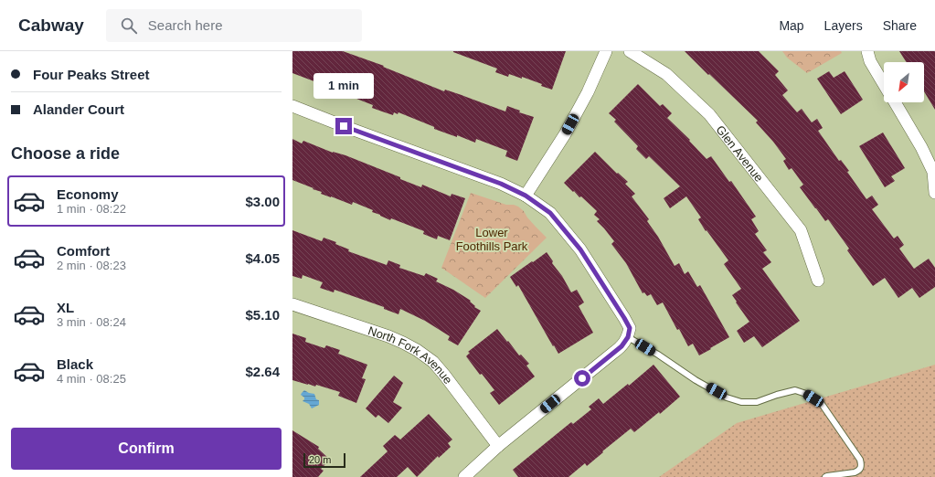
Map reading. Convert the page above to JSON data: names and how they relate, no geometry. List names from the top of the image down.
{
  "streets": {
    "street": ["Glen Avenue", "North Fork Avenue"]
  },
  "parks": ["Lower Foothills Park"],
  "scale_bar": "20 m",
  "north": "bottom left",
  "page": {
    "header": "Cabway",
    "search": "Search here",
    "nav": ["Map", "Layers", "Share"],
    "banner": ["Four Peaks Street", "Alander Court"],
    "bubble": "1 min",
    "heading": "Choose a ride",
    "list": [
      {
        "name": "Economy",
        "note": "1 min · 08:22",
        "value": "$3.00"
      },
      {
        "name": "Comfort",
        "note": "2 min · 08:23",
        "value": "$4.05"
      },
      {
        "name": "XL",
        "note": "3 min · 08:24",
        "value": "$5.10"
      },
      {
        "name": "Black",
        "note": "4 min · 08:25",
        "value": "$2.64"
      }
    ],
    "buttons": "Confirm",
    "scale": "20 m"
  }
}
